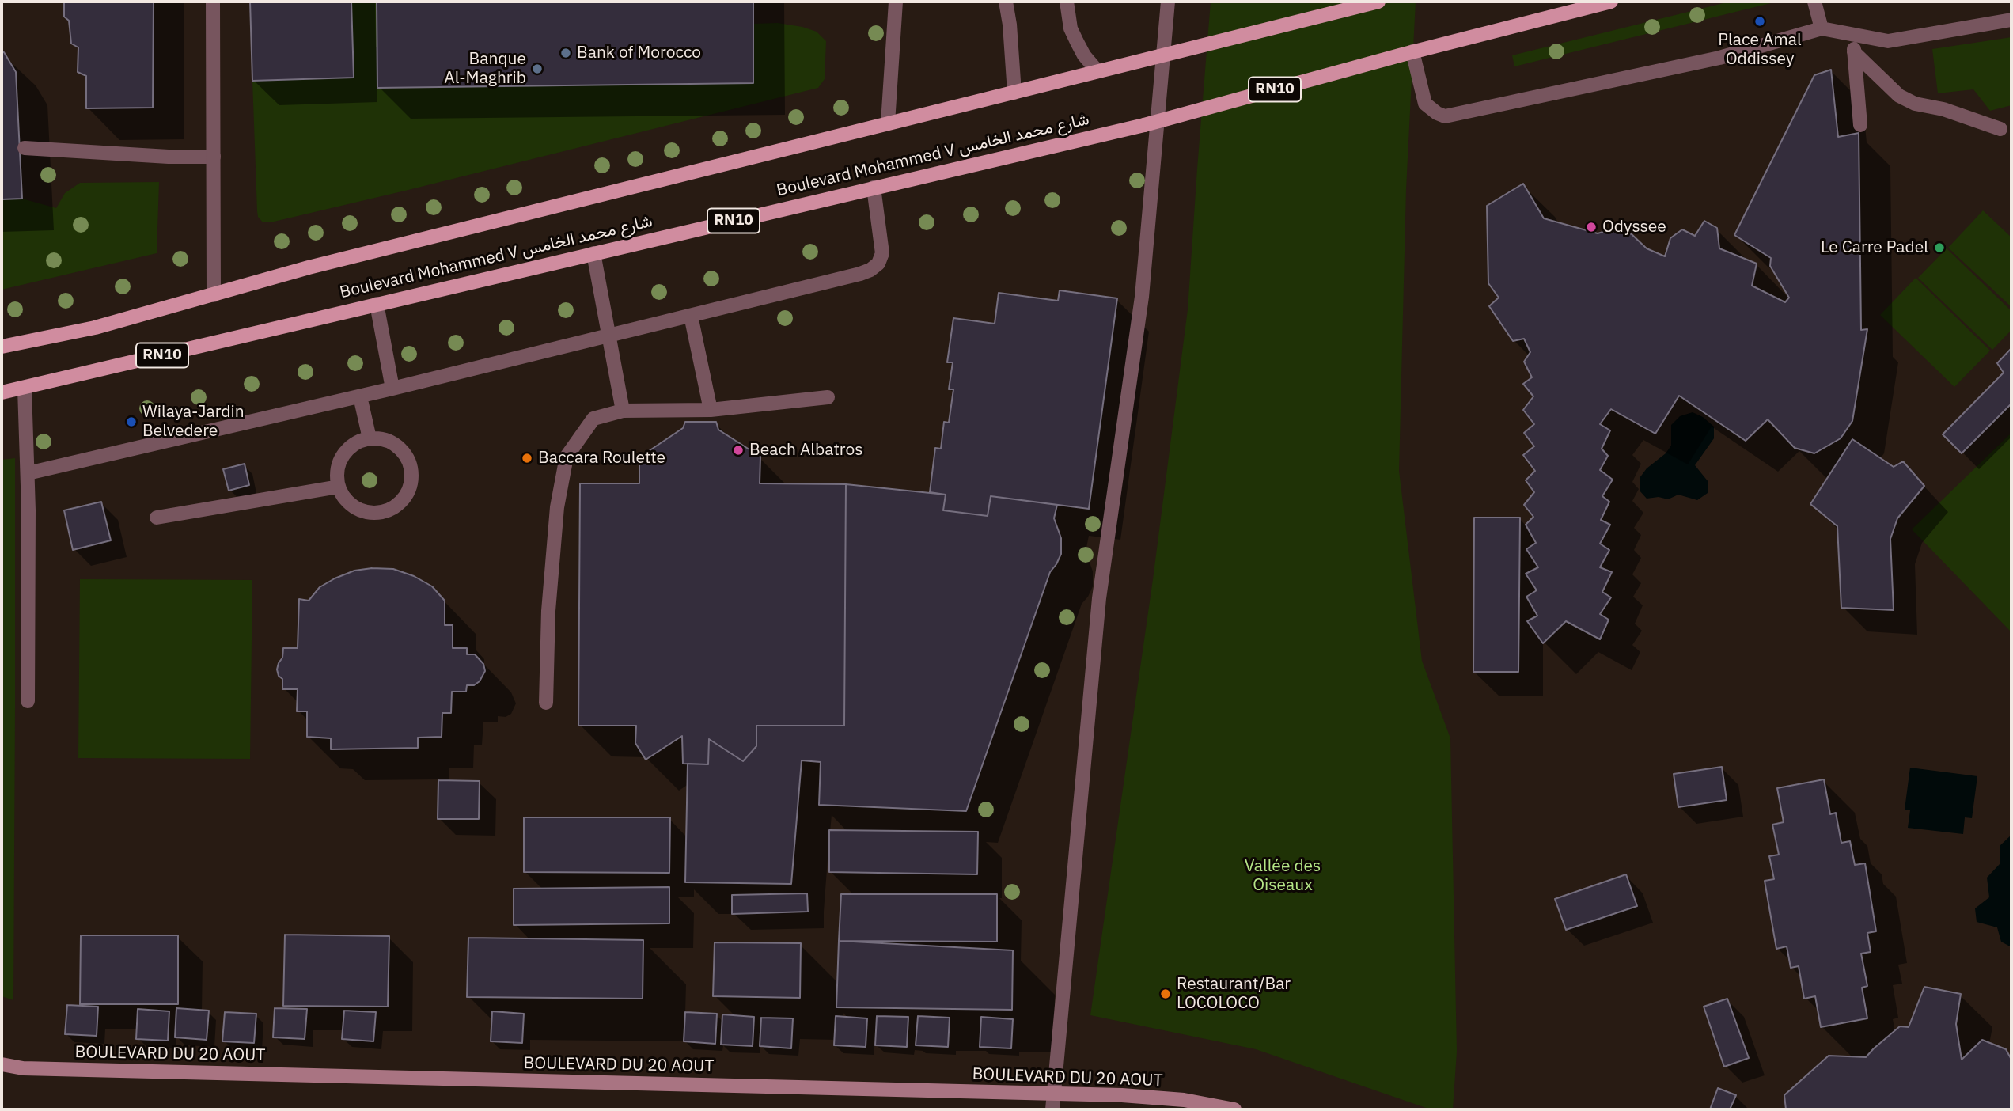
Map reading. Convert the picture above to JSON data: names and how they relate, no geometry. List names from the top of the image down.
{
  "streets": {
    "main road": ["RN10", "Boulevard Mohammed V شارع محمد الخامس"],
    "street": ["BOULEVARD DU 20 AOUT"]
  },
  "parks": ["Vallée des Oiseaux"],
  "places": [
    "Place Amal Oddissey",
    "Bank of Morocco",
    "Banque Al-Maghrib",
    "Odyssee",
    "Le Carre Padel",
    "Wilaya-Jardin Belvedere",
    "Beach Albatros",
    "Baccara Roulette",
    "Restaurant/Bar LOCOLOCO"
  ]
}
